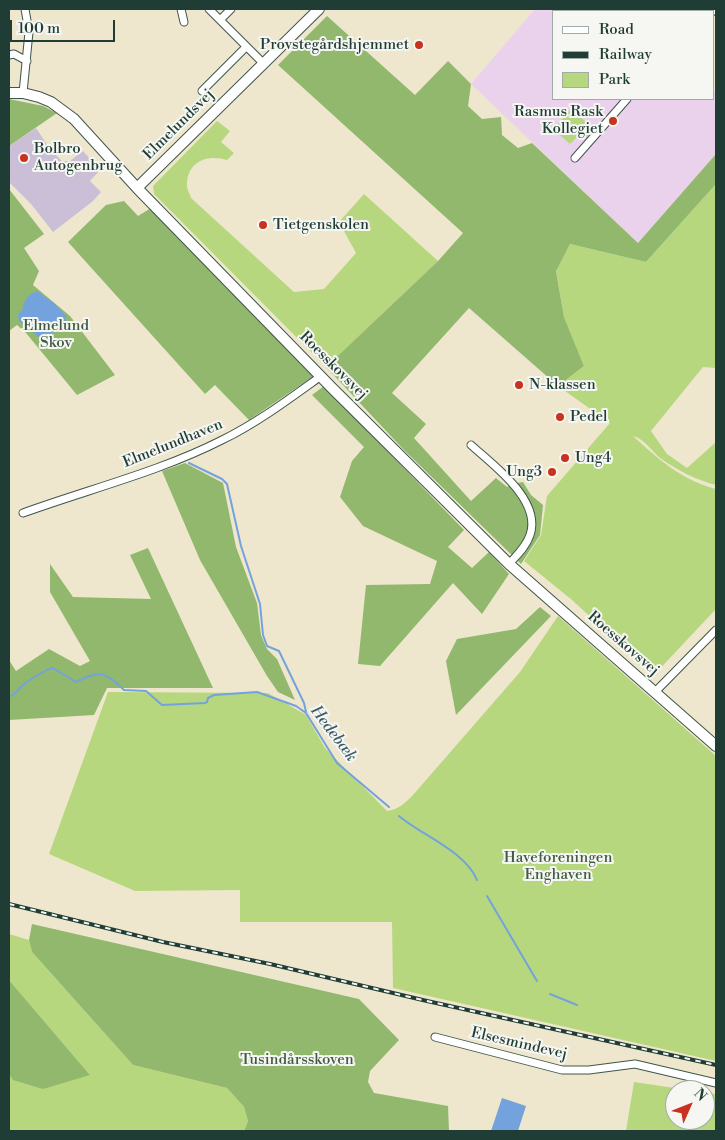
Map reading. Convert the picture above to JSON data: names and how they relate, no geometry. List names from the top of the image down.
{
  "streets": {
    "street": [
      "Elmelundsvej",
      "Roesskovsvej",
      "Elmelundhaven",
      "Elsesmindevej"
    ]
  },
  "crossings": [
    ["Elmelundsvej", "Roesskovsvej"],
    ["Roesskovsvej", "Elmelundhaven"]
  ],
  "water": ["Hedebæk"],
  "parks": ["Elmelund Skov", "Haveforeningen Enghaven", "Tusindårsskoven"],
  "places": [
    "Provstegårdshjemmet",
    "Rasmus Rask Kollegiet",
    "Bolbro Autogenbrug",
    "Tietgenskolen",
    "N-klassen",
    "Pedel",
    "Ung4",
    "Ung3"
  ],
  "legend": ["Road", "Railway", "Park"],
  "scale_bar": "100 m",
  "north": "top right"
}
